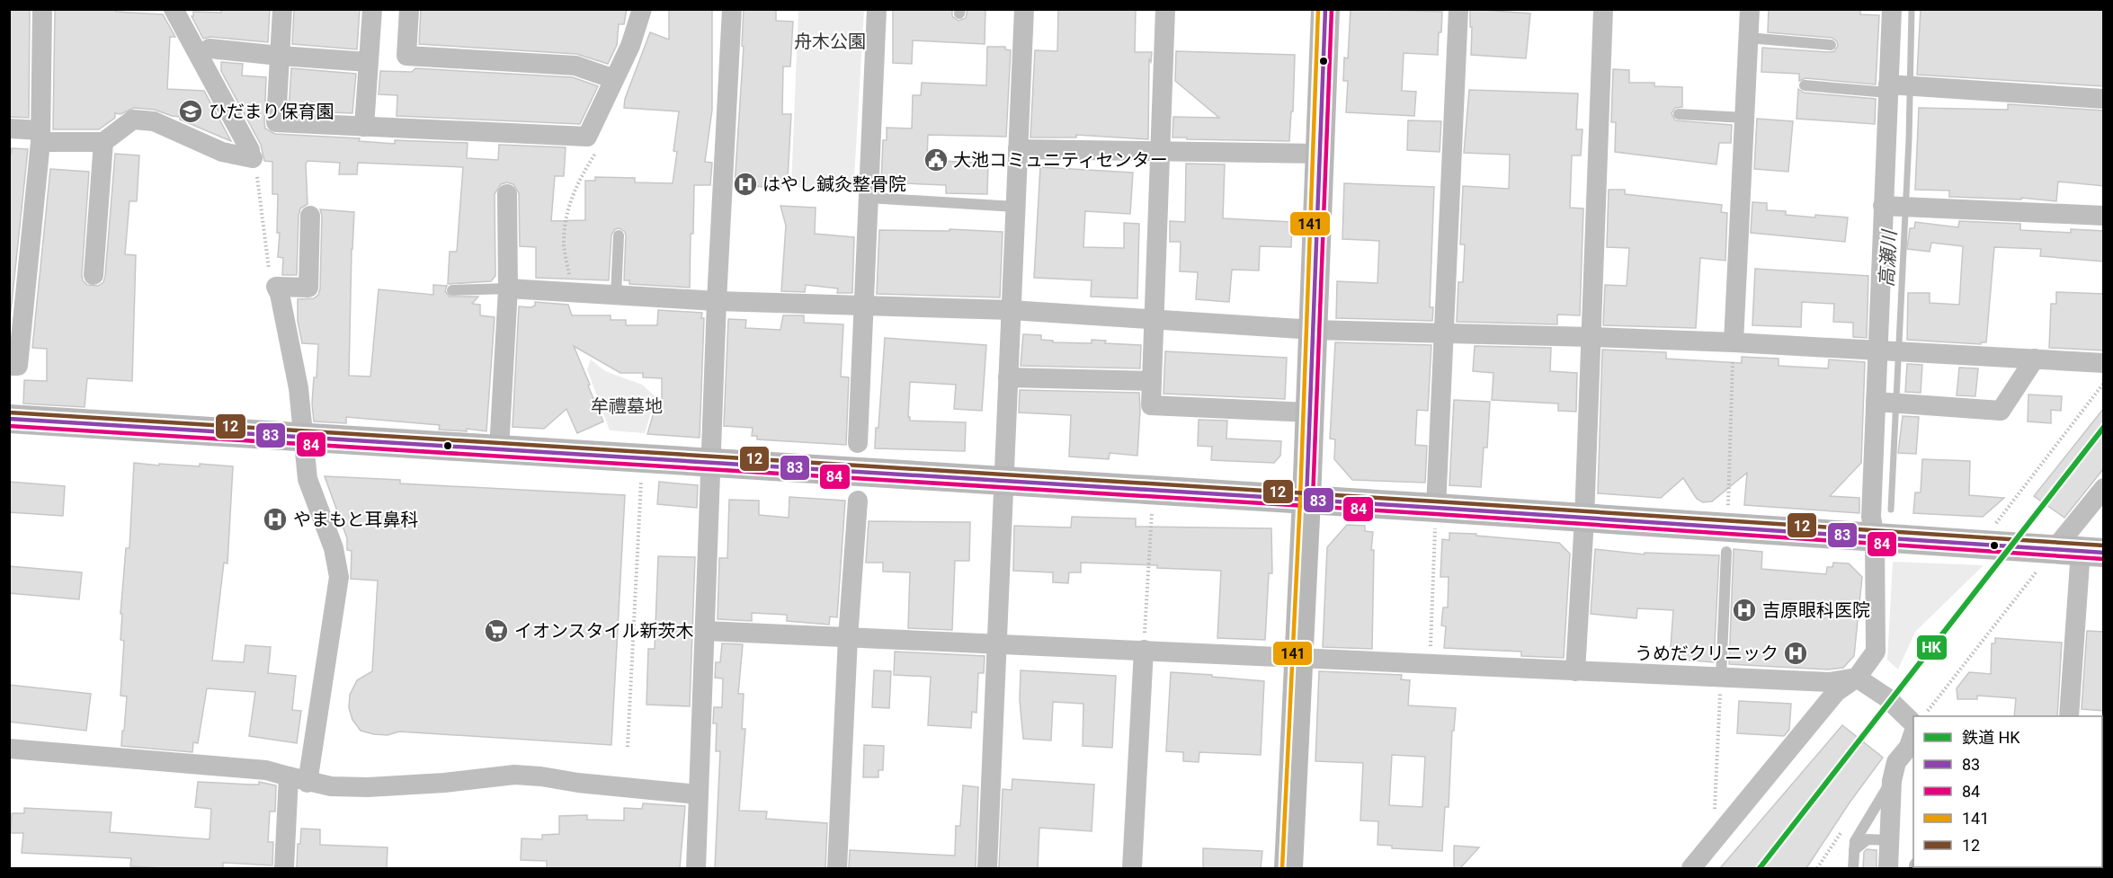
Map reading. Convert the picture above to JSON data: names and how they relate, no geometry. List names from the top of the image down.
{
  "water": ["高瀬川"],
  "parks": ["舟木公園", "牟禮墓地"],
  "places": {
    "school or university": ["ひだまり保育園"],
    "public building": ["大池コミュニティセンター"],
    "hospital": [
      "はやし鍼灸整骨院",
      "やまもと耳鼻科",
      "吉原眼科医院",
      "うめだクリニック"
    ],
    "supermarket": ["イオンスタイル新茨木"]
  },
  "lines": [
    "transit line 83",
    "transit line 84",
    "transit line 141",
    "transit line 12",
    "rail line HK"
  ],
  "legend": [
    "鉄道 HK",
    "83",
    "84",
    "141",
    "12"
  ]
}
